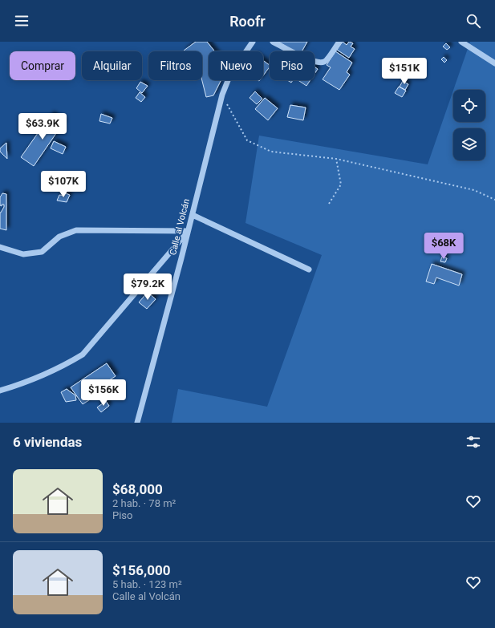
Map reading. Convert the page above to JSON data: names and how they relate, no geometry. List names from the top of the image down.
{
  "streets": {
    "street": ["Calle al Volcán"]
  },
  "page": {
    "header": "Roofr",
    "chip": [
      "Comprar",
      "Alquilar",
      "Filtros",
      "Nuevo",
      "Piso"
    ],
    "price": [
      "$151K",
      "$63.9K",
      "$107K",
      "$68K",
      "$79.2K",
      "$156K"
    ],
    "heading": "6 viviendas",
    "list": [
      {
        "name": "$68,000",
        "note": "2 hab. · 78 m² · Piso"
      },
      {
        "name": "$156,000",
        "note": "5 hab. · 123 m² · Calle al Volcán"
      }
    ]
  }
}
